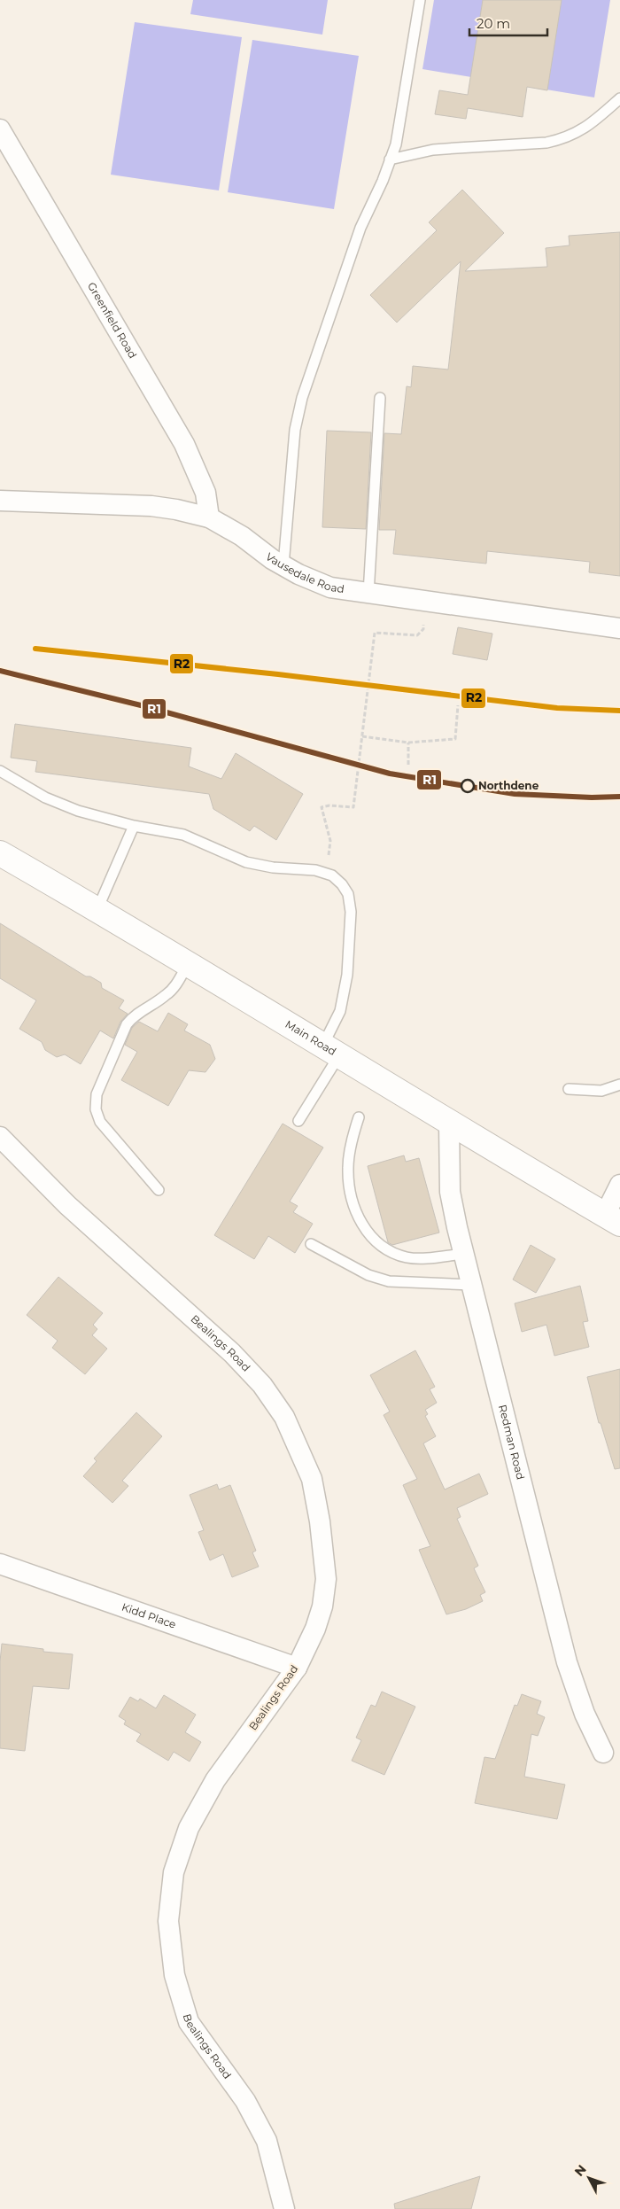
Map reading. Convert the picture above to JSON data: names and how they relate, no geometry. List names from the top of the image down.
{
  "streets": {
    "main road": ["Main Road"],
    "street": [
      "Greenfield Road",
      "Vausedale Road",
      "Bealings Road",
      "Redman Road",
      "Kidd Place"
    ]
  },
  "crossings": [
    ["Greenfield Road", "Vausedale Road"],
    ["Main Road", "Redman Road"],
    ["Bealings Road", "Kidd Place"]
  ],
  "places": ["Northdene"],
  "lines": ["transit line R2", "transit line R1"],
  "scale_bar": "20 m",
  "north": "top left"
}
